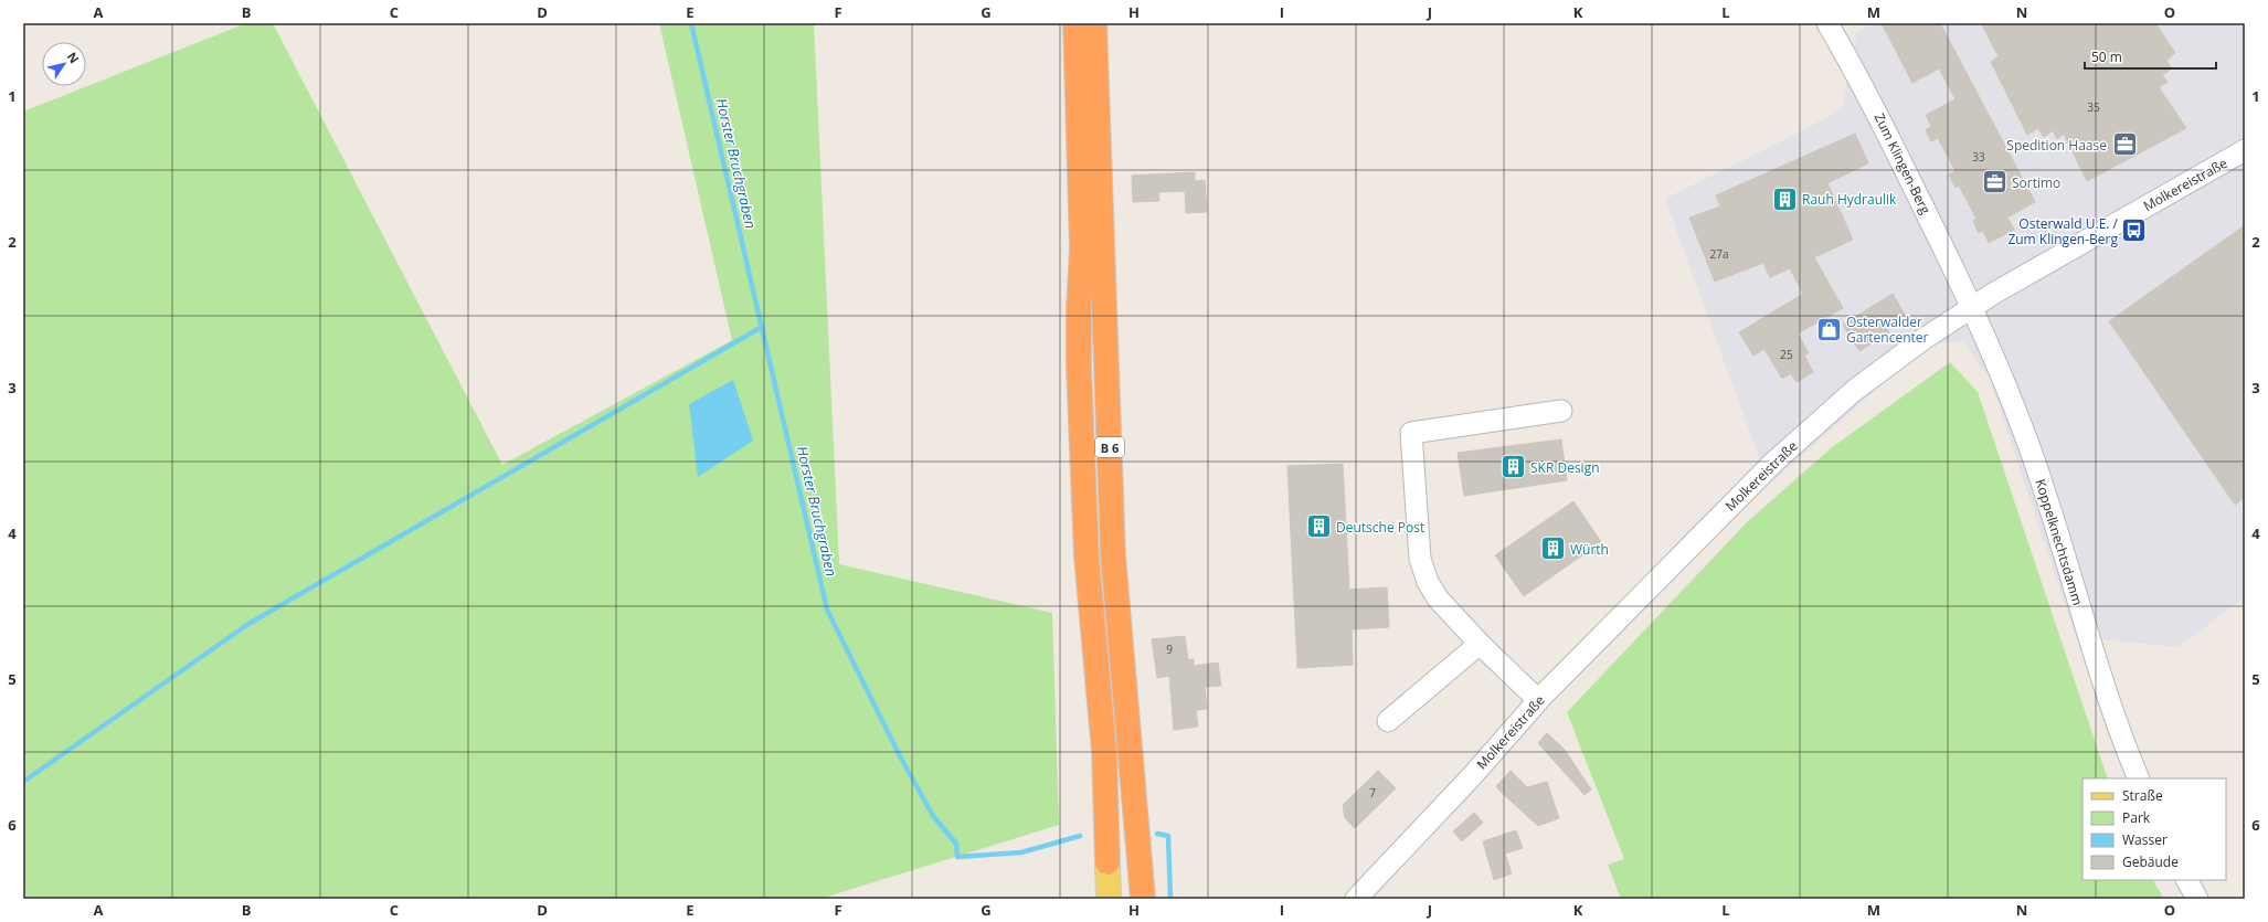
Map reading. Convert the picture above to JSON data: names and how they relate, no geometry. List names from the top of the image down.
{
  "streets": {
    "highway": ["B 6"],
    "street": ["Zum Klingen-Berg", "Molkereistraße", "Koppelknechtsdamm"]
  },
  "crossings": [
    ["Zum Klingen-Berg", "Molkereistraße"],
    ["Zum Klingen-Berg", "Koppelknechtsdamm"],
    ["Molkereistraße", "Koppelknechtsdamm"]
  ],
  "water": ["Horster Bruchgraben"],
  "places": {
    "office": ["Spedition Haase", "Sortimo"],
    "building": [
      "Rauh Hydraulik",
      "SKR Design",
      "Deutsche Post",
      "Würth"
    ],
    "bus stop": ["Osterwald U.E. / Zum Klingen-Berg"],
    "shop": ["Osterwalder Gartencenter"]
  },
  "house_numbers": [
    "35",
    "33",
    "27a",
    "25",
    "9",
    "7"
  ],
  "legend": [
    "Straße",
    "Park",
    "Wasser",
    "Gebäude"
  ],
  "scale_bar": "50 m",
  "north": "top right",
  "grid": {
    "columns": [
      "A",
      "B",
      "C",
      "D",
      "E",
      "F",
      "G",
      "H",
      "I",
      "J",
      "K",
      "L",
      "M",
      "N",
      "O"
    ],
    "rows": [
      "1",
      "2",
      "3",
      "4",
      "5",
      "6"
    ]
  }
}
